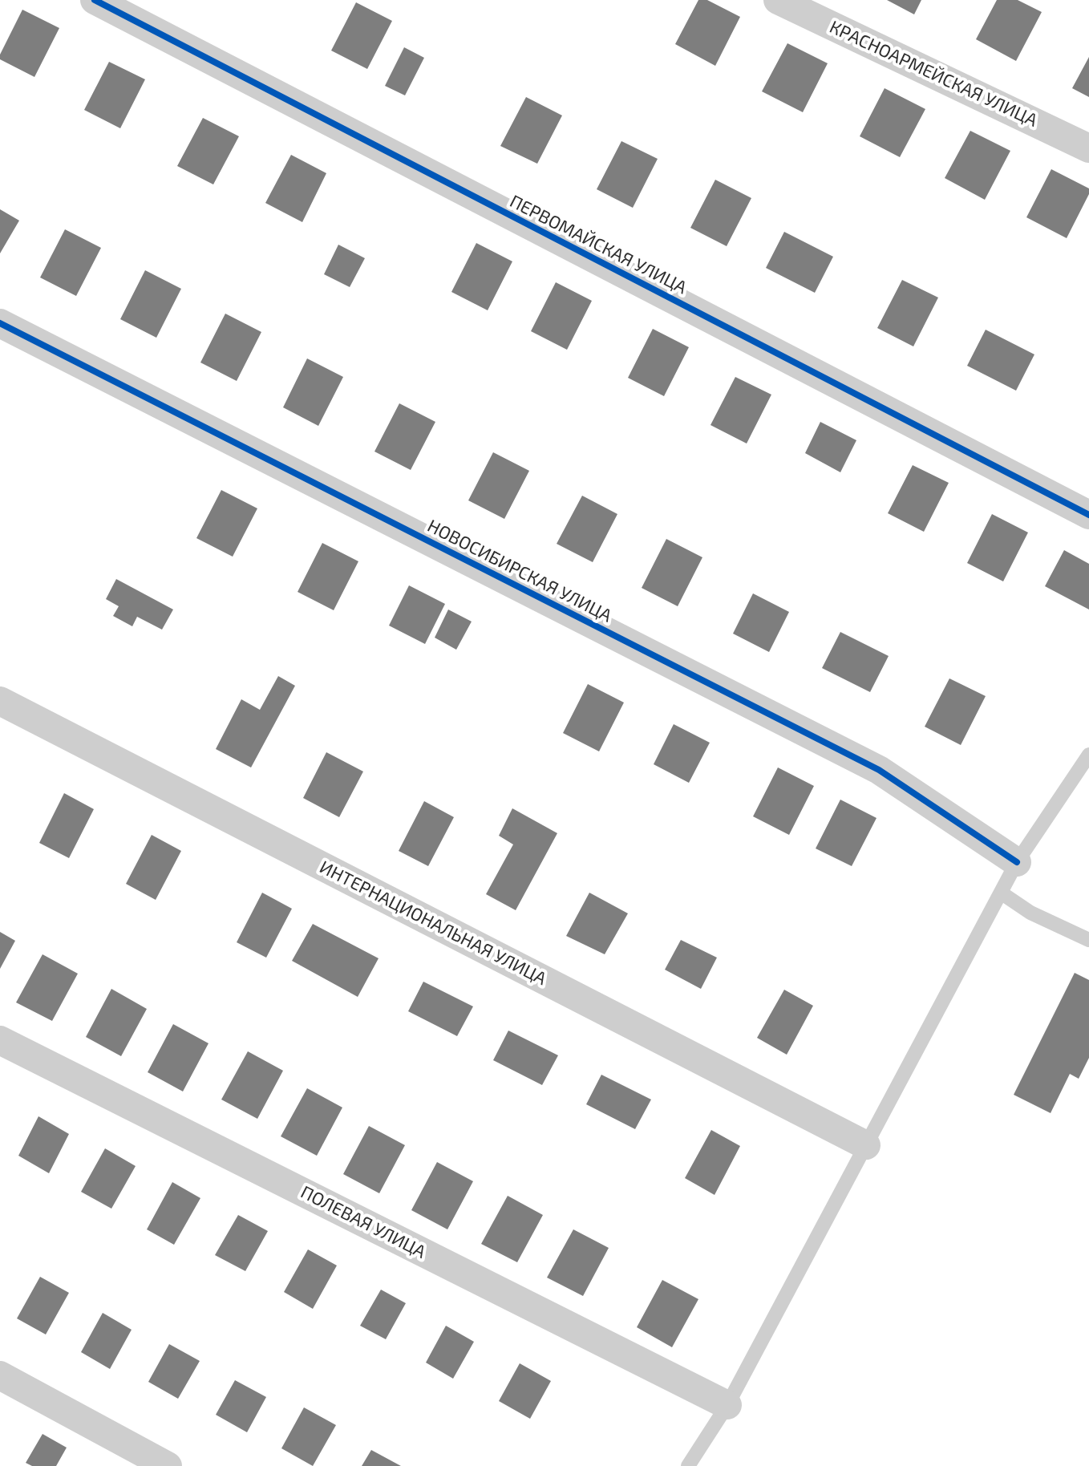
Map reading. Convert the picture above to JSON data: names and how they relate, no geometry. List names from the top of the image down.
{
  "streets": {
    "street": [
      "КРАСНОАРМЕЙСКАЯ УЛИЦА",
      "ПЕРВОМАЙСКАЯ УЛИЦА",
      "НОВОСИБИРСКАЯ УЛИЦА",
      "ИНТЕРНАЦИОНАЛЬНАЯ УЛИЦА",
      "ПОЛЕВАЯ УЛИЦА"
    ]
  }
}
